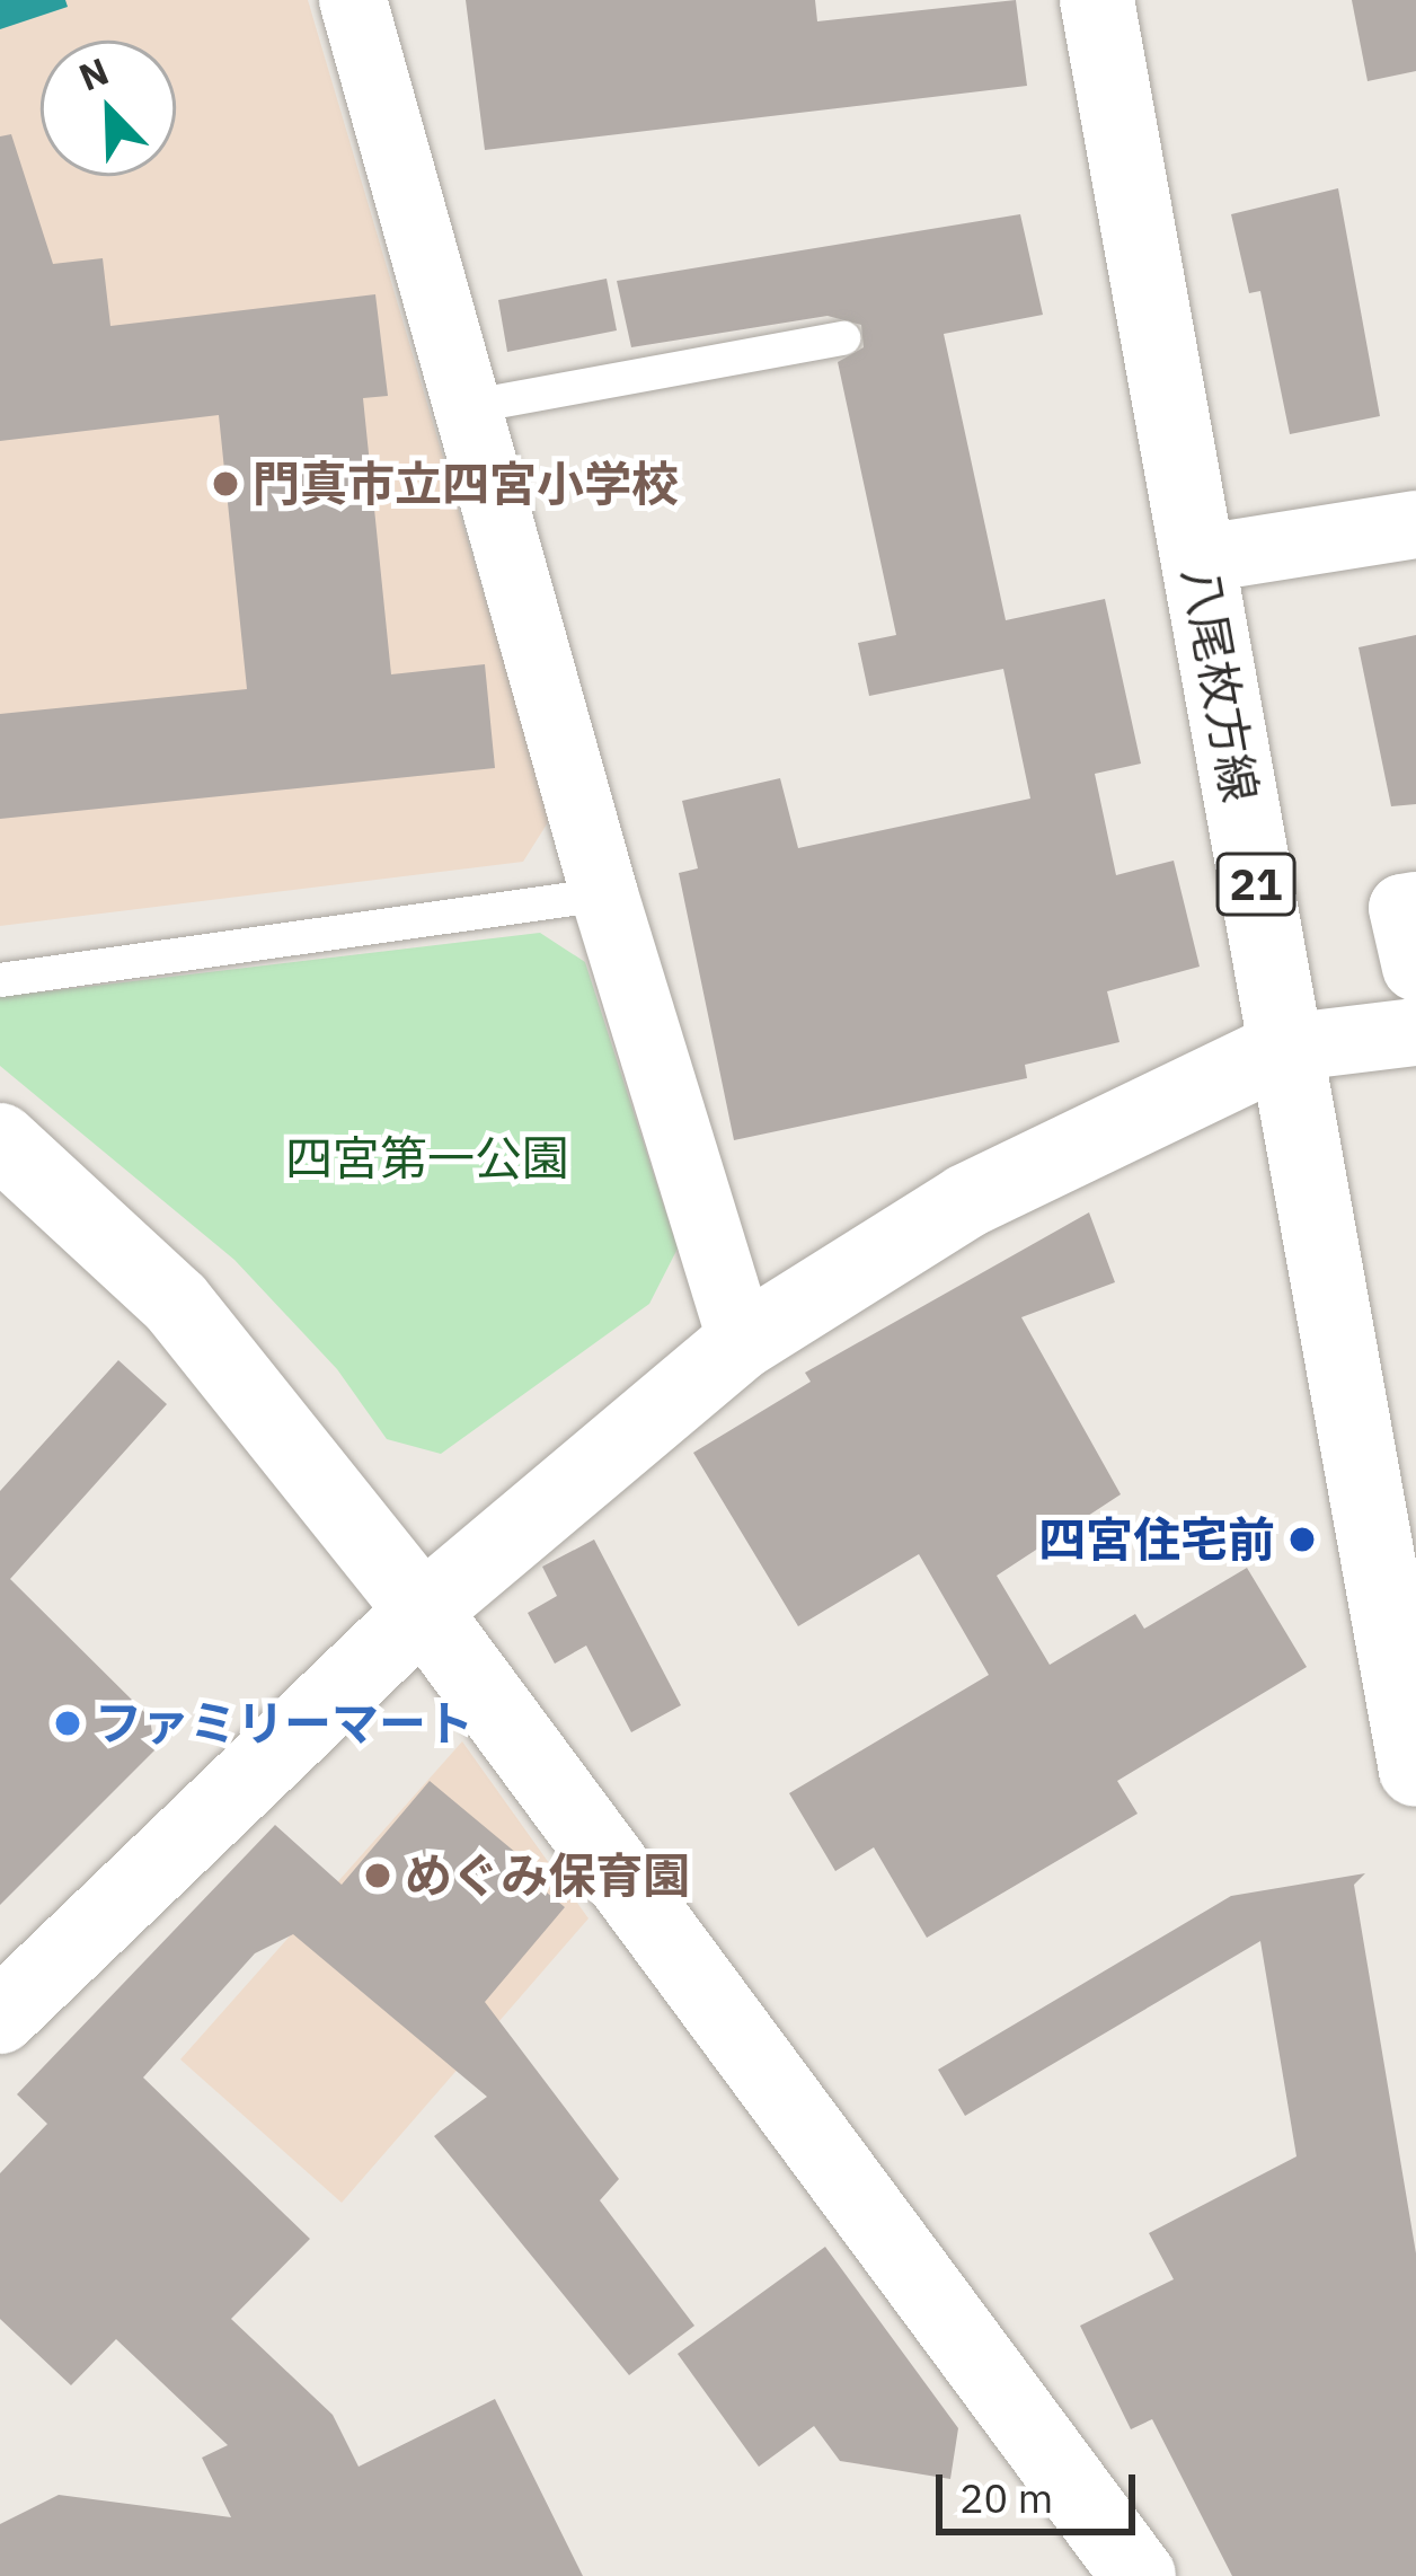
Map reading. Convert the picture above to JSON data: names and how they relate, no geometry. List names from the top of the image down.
{
  "streets": {
    "street": ["八尾枚方線", "21"]
  },
  "parks": ["四宮第一公園"],
  "places": [
    "門真市立四宮小学校",
    "四宮住宅前",
    "ファミリーマート",
    "めぐみ保育園"
  ],
  "scale_bar": "20 m",
  "north": "top left"
}
